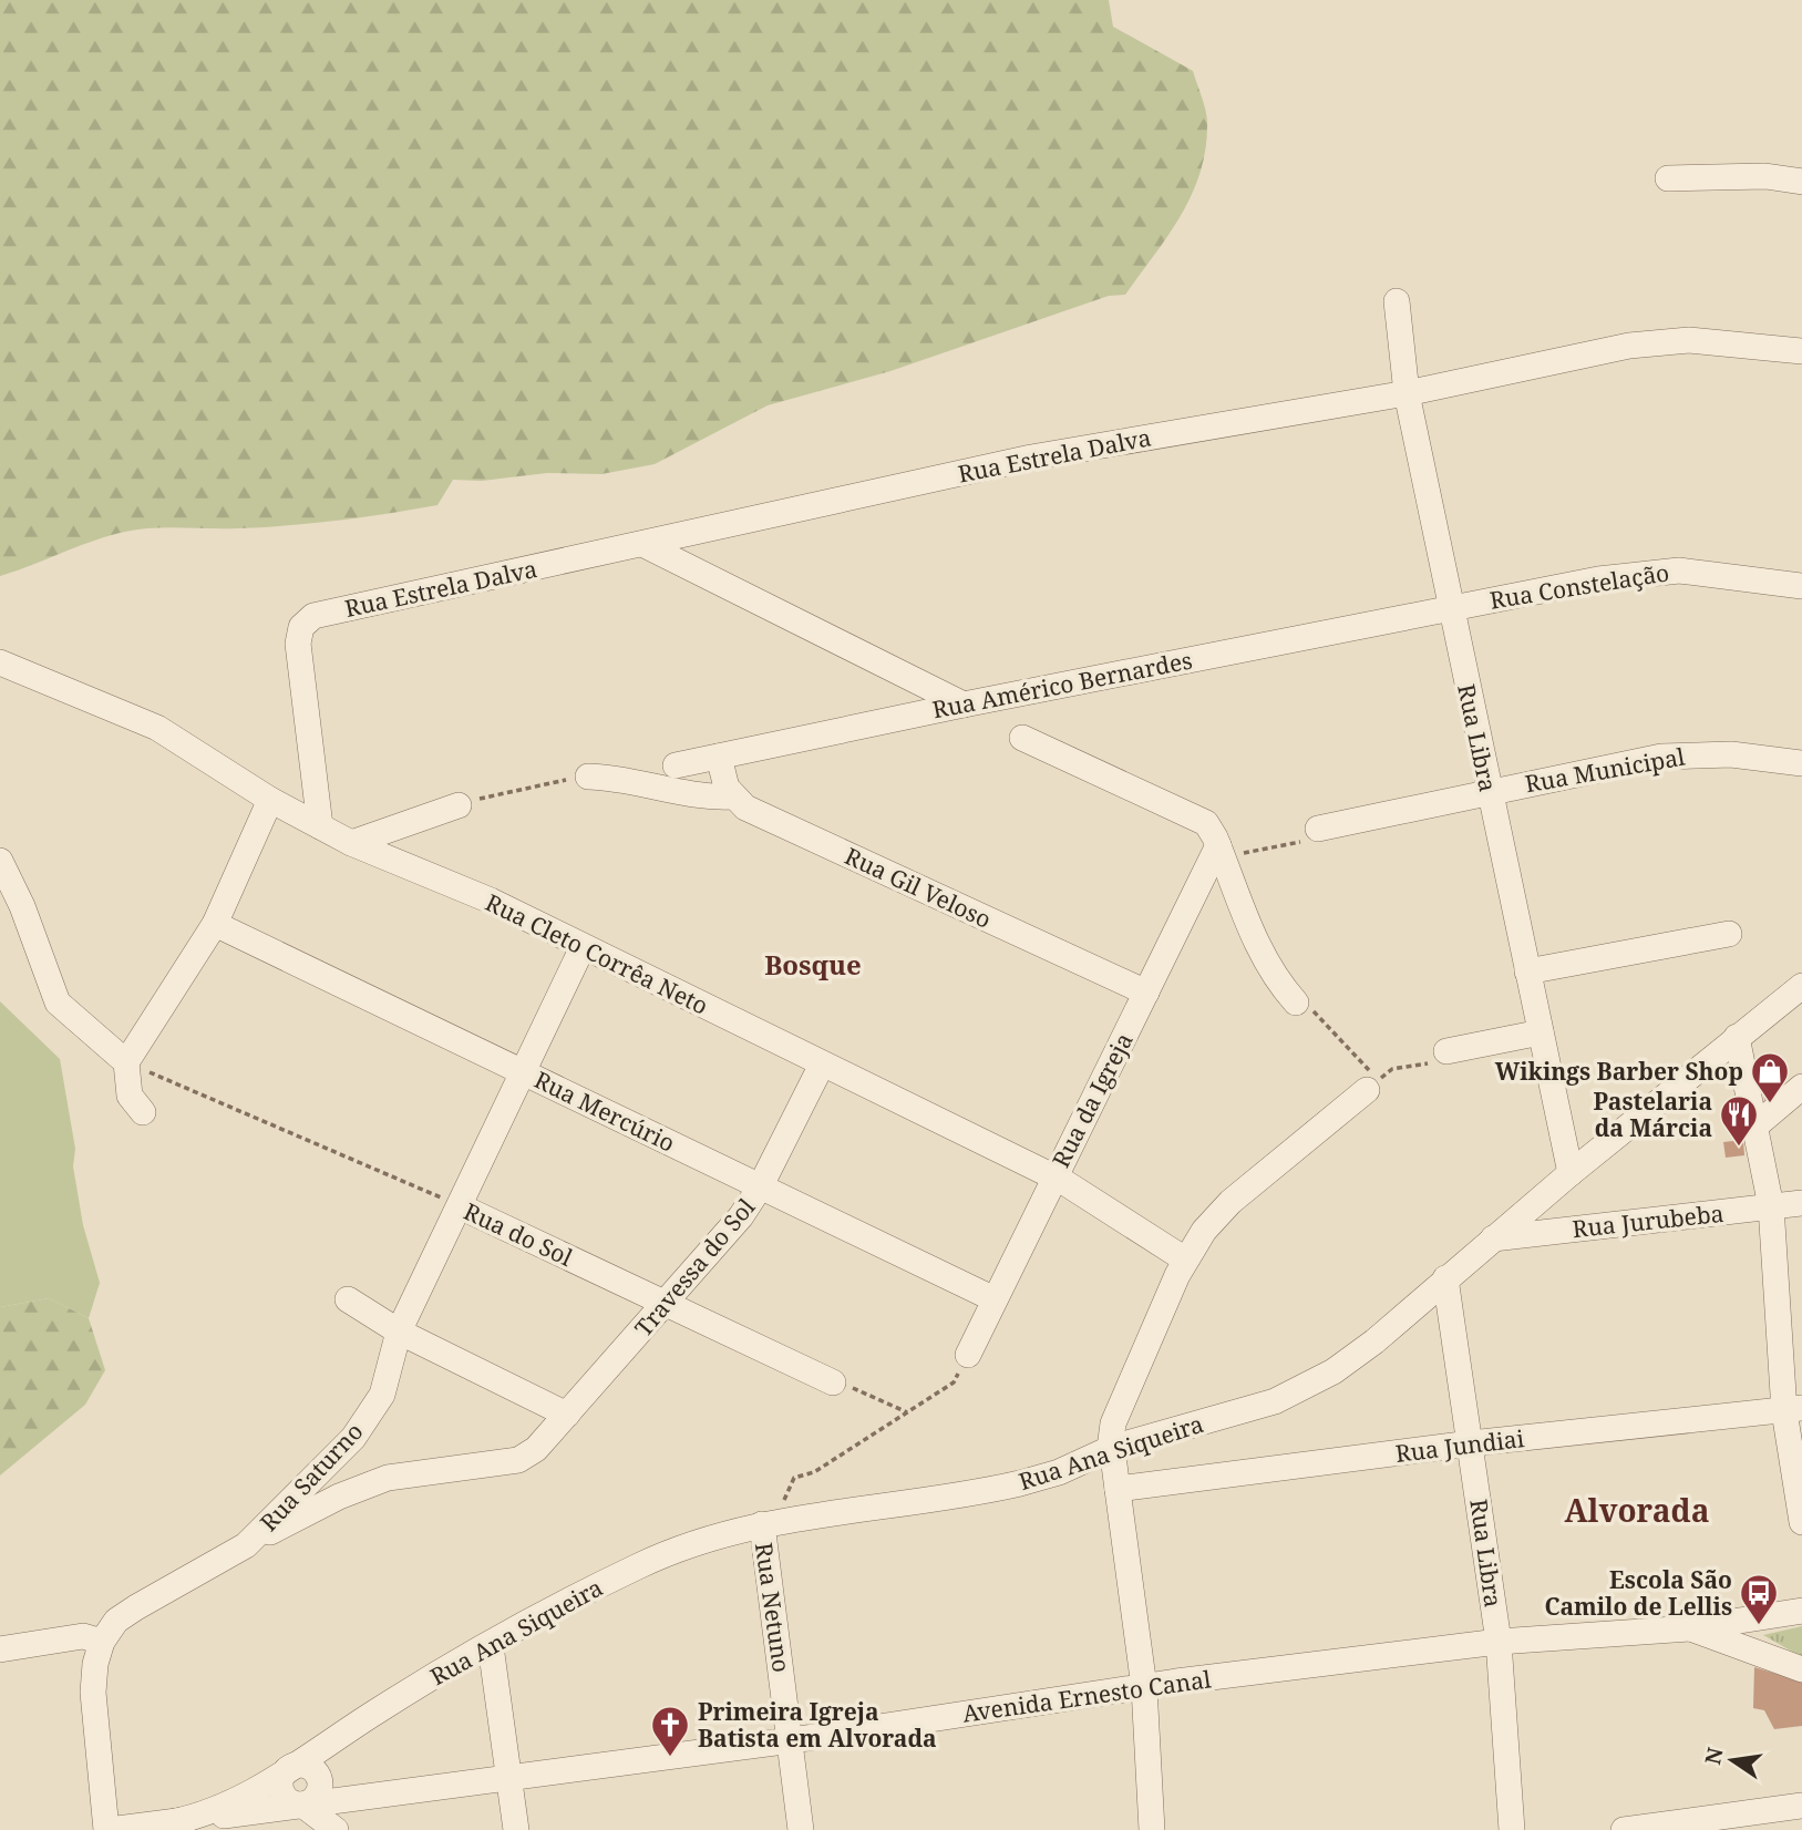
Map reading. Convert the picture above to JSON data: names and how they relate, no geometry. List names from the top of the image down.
{
  "streets": {
    "street": [
      "Rua Estrela Dalva",
      "Rua Constelação",
      "Rua Américo Bernardes",
      "Rua Libra",
      "Rua Municipal",
      "Rua Gil Veloso",
      "Rua Cleto Corrêa Neto",
      "Rua da Igreja",
      "Rua Mercúrio",
      "Rua Jurubeba",
      "Rua do Sol",
      "Travessa do Sol",
      "Rua Jundiai",
      "Rua Ana Siqueira",
      "Rua Saturno",
      "Rua Netuno",
      "Avenida Ernesto Canal"
    ]
  },
  "crossings": [
    ["Rua Estrela Dalva", "Rua Libra"],
    ["Rua Estrela Dalva", "Rua Cleto Corrêa Neto"],
    ["Rua Constelação", "Rua Américo Bernardes"],
    ["Rua Constelação", "Rua Libra"],
    ["Rua Américo Bernardes", "Rua Libra"],
    ["Rua Libra", "Rua Municipal"],
    ["Rua Libra", "Rua Jundiai"],
    ["Rua Libra", "Rua Ana Siqueira"],
    ["Rua Libra", "Avenida Ernesto Canal"],
    ["Rua Gil Veloso", "Rua da Igreja"],
    ["Rua Cleto Corrêa Neto", "Rua da Igreja"],
    ["Rua Cleto Corrêa Neto", "Travessa do Sol"],
    ["Rua Cleto Corrêa Neto", "Rua Saturno"],
    ["Rua da Igreja", "Rua Mercúrio"],
    ["Rua Mercúrio", "Travessa do Sol"],
    ["Rua Mercúrio", "Rua Saturno"],
    ["Rua Jurubeba", "Rua Ana Siqueira"],
    ["Rua do Sol", "Travessa do Sol"],
    ["Rua do Sol", "Rua Saturno"],
    ["Travessa do Sol", "Rua Saturno"],
    ["Rua Ana Siqueira", "Rua Netuno"],
    ["Rua Ana Siqueira", "Avenida Ernesto Canal"],
    ["Rua Netuno", "Avenida Ernesto Canal"]
  ],
  "districts": ["Bosque", "Alvorada"],
  "places": {
    "shop": ["Wikings Barber Shop"],
    "restaurant": ["Pastelaria da Márcia"],
    "bus stop": ["Escola São Camilo de Lellis"],
    "church": ["Primeira Igreja Batista em Alvorada"]
  },
  "north": "left"
}
